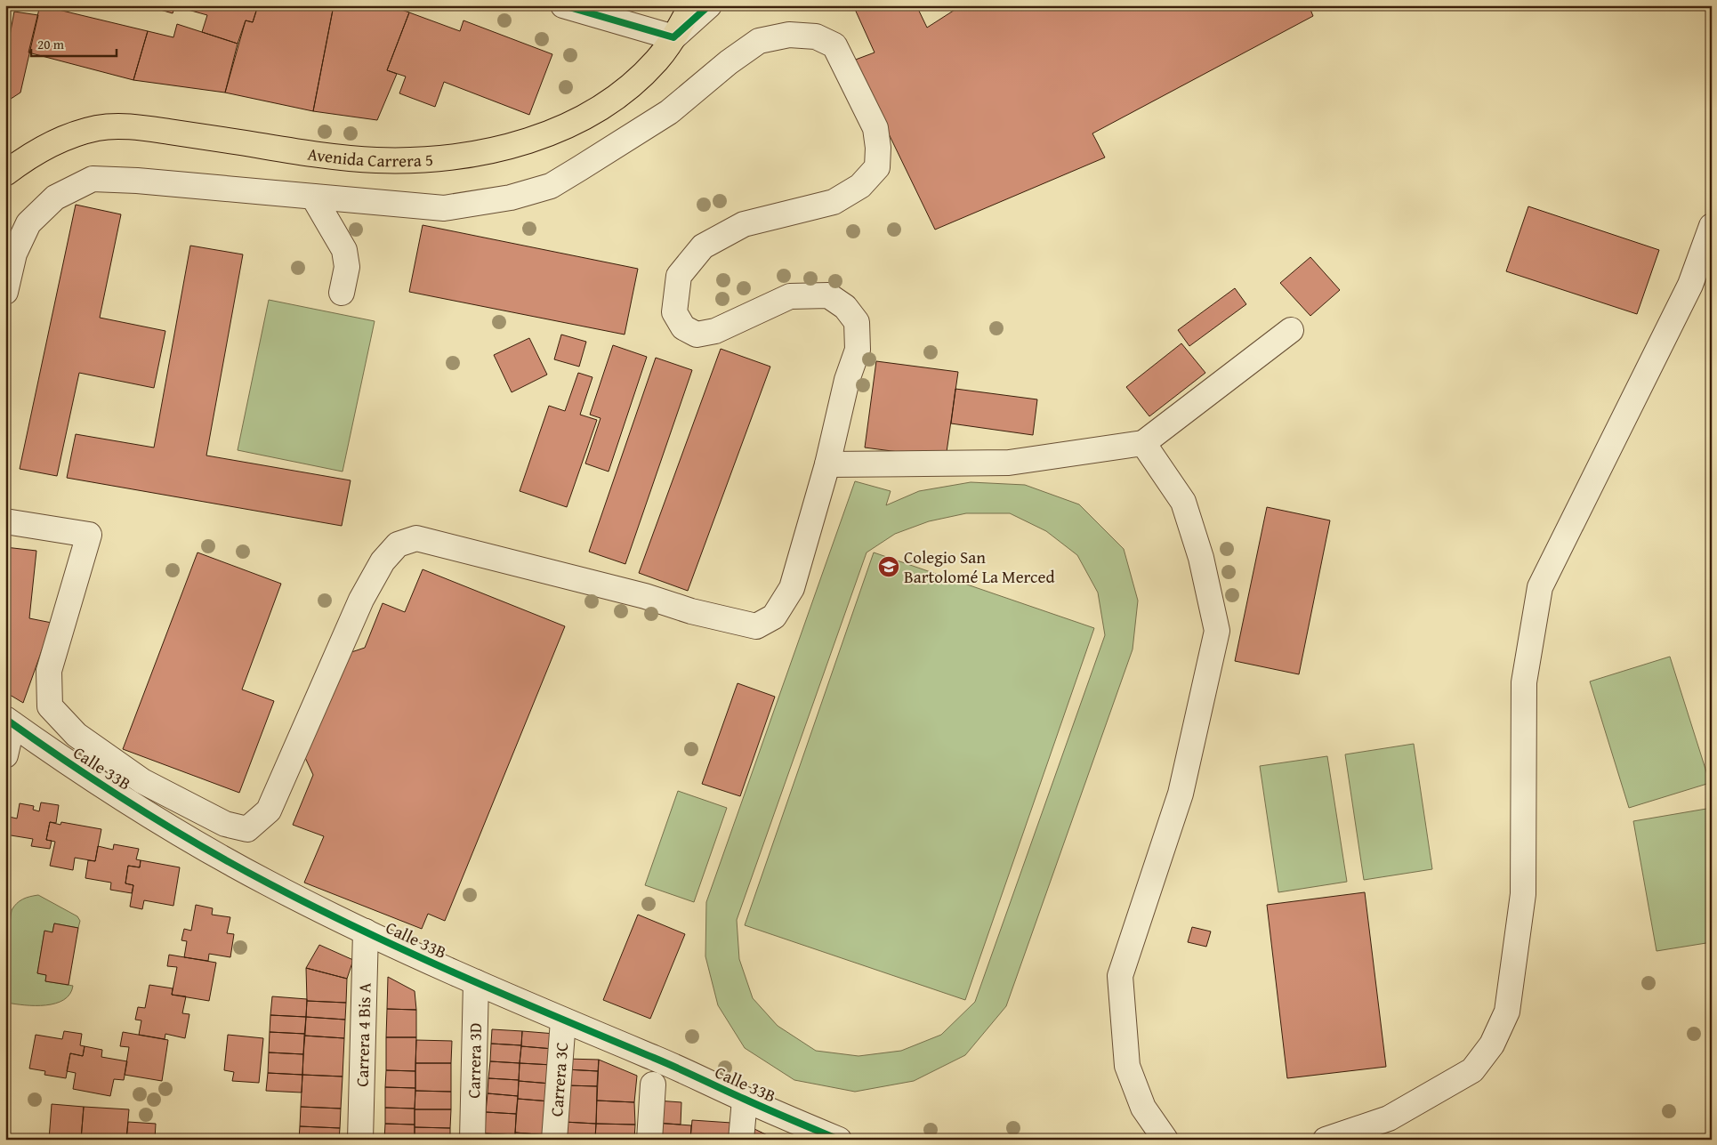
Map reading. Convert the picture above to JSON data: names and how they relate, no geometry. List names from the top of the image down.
{
  "streets": {
    "main road": ["Avenida Carrera 5"],
    "street": [
      "Calle 33B",
      "Carrera 4 Bis A",
      "Carrera 3D",
      "Carrera 3C"
    ]
  },
  "crossings": [
    ["Calle 33B", "Carrera 4 Bis A"],
    ["Calle 33B", "Carrera 3D"],
    ["Calle 33B", "Carrera 3C"]
  ],
  "places": {
    "school or university": ["Colegio San Bartolomé La Merced"]
  },
  "scale_bar": "20 m"
}
